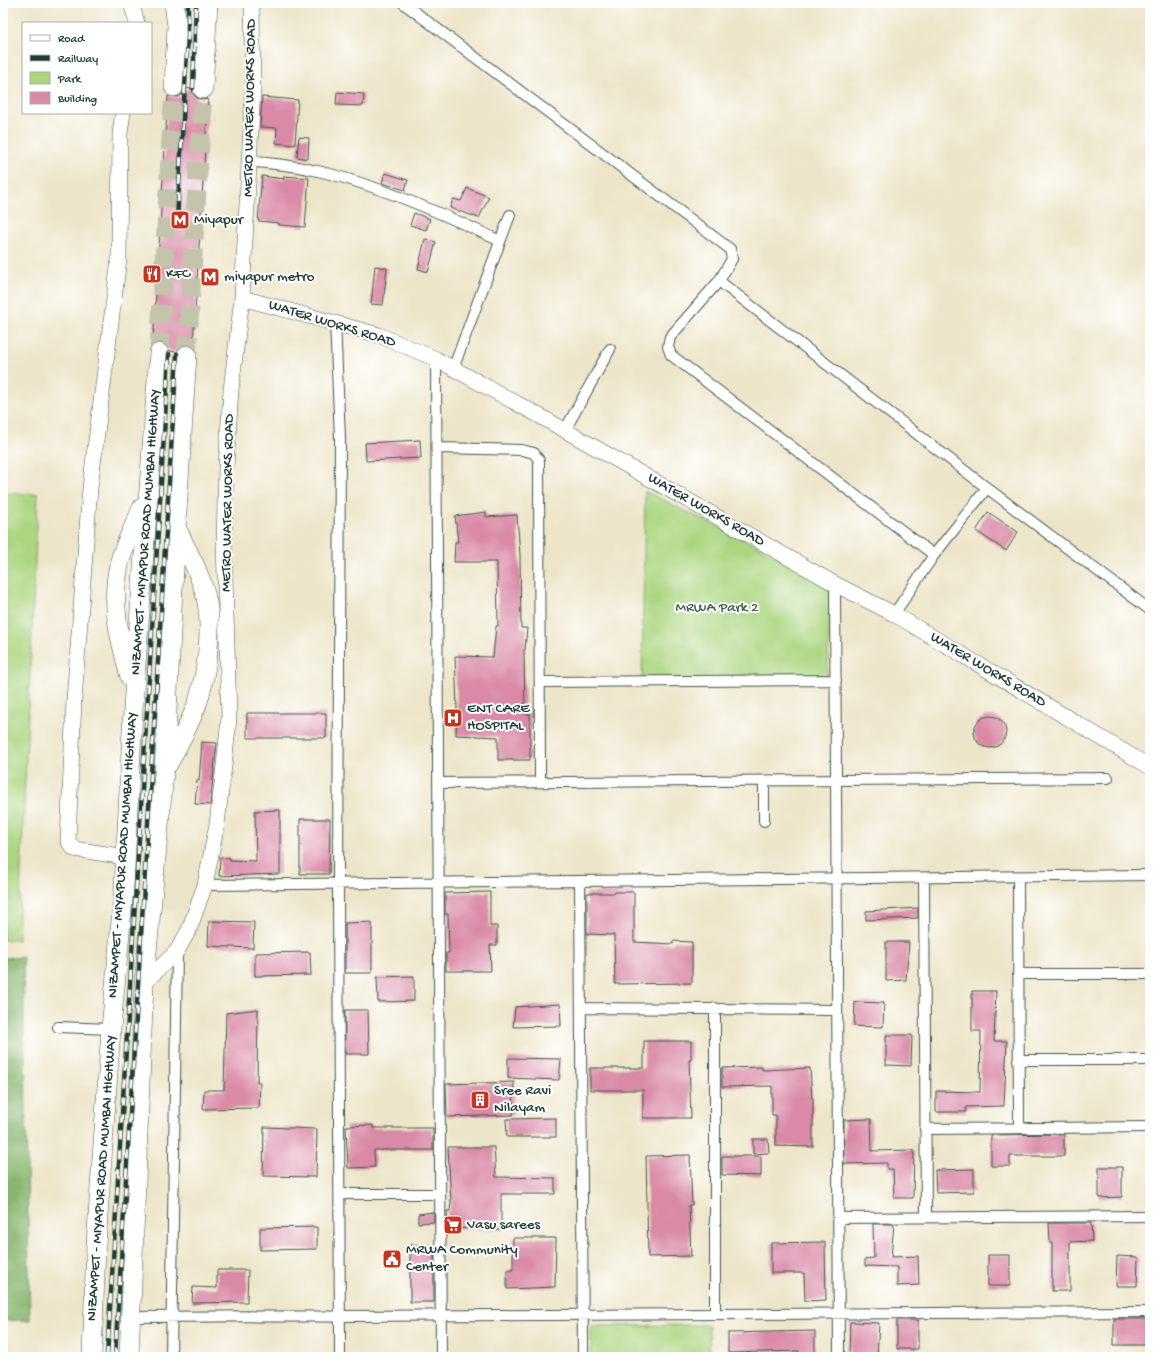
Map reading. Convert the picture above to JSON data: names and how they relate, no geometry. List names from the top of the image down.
{
  "streets": {
    "highway": ["NIZAMPET - MIYAPUR ROAD MUMBAI HIGHWAY"],
    "street": ["METRO WATER WORKS ROAD", "WATER WORKS ROAD"]
  },
  "crossings": [
    ["METRO WATER WORKS ROAD", "WATER WORKS ROAD"],
    ["METRO WATER WORKS ROAD", "NIZAMPET - MIYAPUR ROAD MUMBAI HIGHWAY"]
  ],
  "parks": ["MRWA Park 2"],
  "places": {
    "metro station": ["Miyapur", "miyapur metro"],
    "restaurant": ["KFC"],
    "hospital": ["ENT CARE HOSPITAL"],
    "building": ["Sree Ravi Nilayam"],
    "supermarket": ["Vasu sarees"],
    "public building": ["MRWA Community Center"]
  },
  "legend": [
    "Road",
    "Railway",
    "Park",
    "Building"
  ]
}
